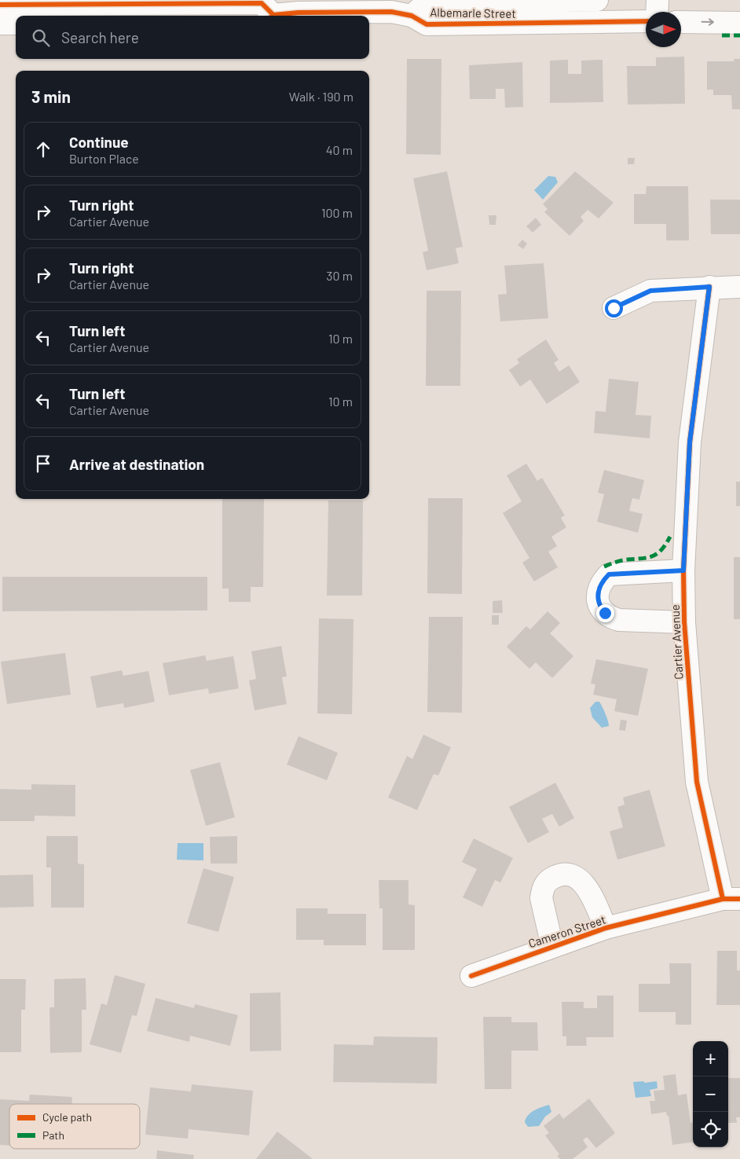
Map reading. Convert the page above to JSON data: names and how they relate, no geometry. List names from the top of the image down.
{
  "streets": {
    "street": ["Albemarle Street", "Cartier Avenue", "Cameron Street"]
  },
  "crossings": [
    ["Cartier Avenue", "Cameron Street"]
  ],
  "legend": ["Cycle path", "Path"],
  "north": "right",
  "page": {
    "search": "Search here",
    "heading": ["3 min", "Walk · 190 m"],
    "list": [
      ["Continue", "Burton Place", "40 m"],
      ["Turn right", "Cartier Avenue", "100 m"],
      ["Turn right", "Cartier Avenue", "30 m"],
      ["Turn left", "Cartier Avenue", "10 m"],
      ["Turn left", "Cartier Avenue", "10 m"],
      "Arrive at destination"
    ],
    "map_buttons": ["+", "−"]
  }
}
